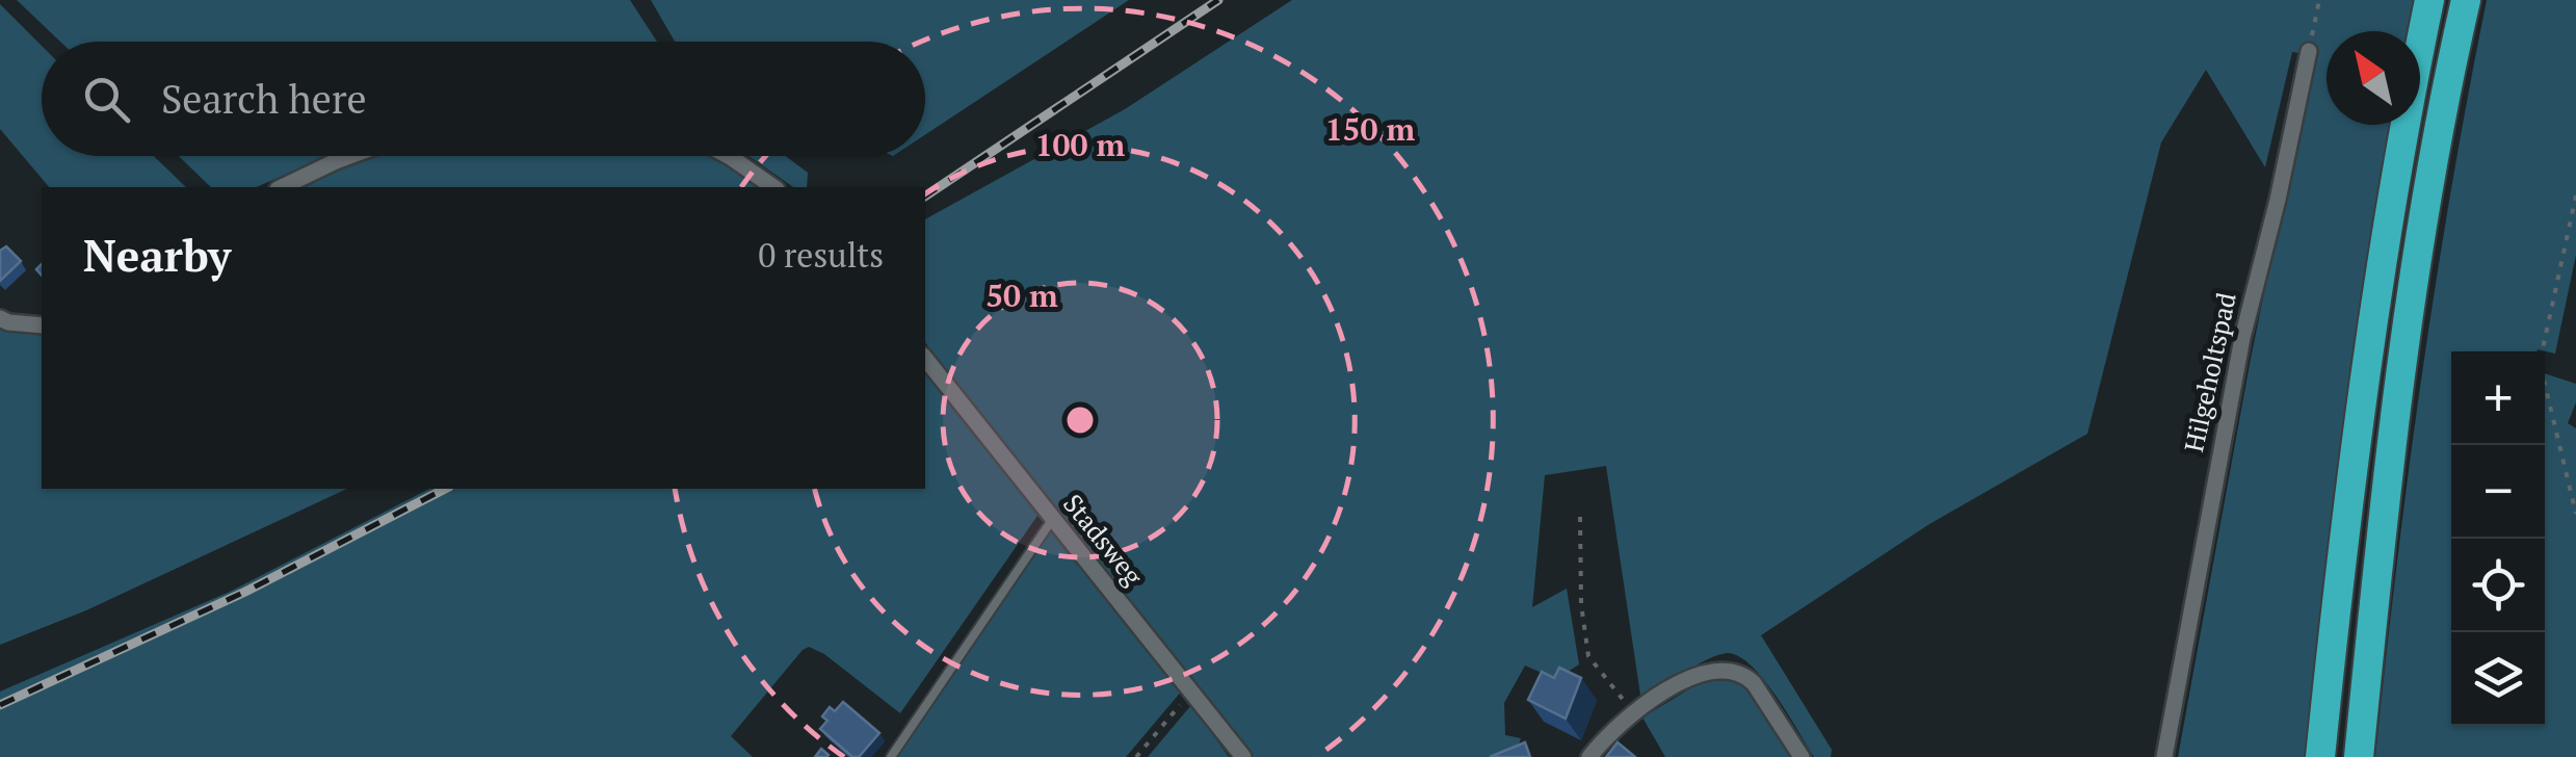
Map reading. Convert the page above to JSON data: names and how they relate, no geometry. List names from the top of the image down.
{
  "streets": {
    "street": ["Hilgeholtspad", "Stadsweg"]
  },
  "north": "top left",
  "page": {
    "search": "Search here",
    "heading": ["Nearby", "0 results"],
    "map_buttons": ["+", "−"]
  },
  "rings": ["150 m", "100 m", "50 m"]
}
